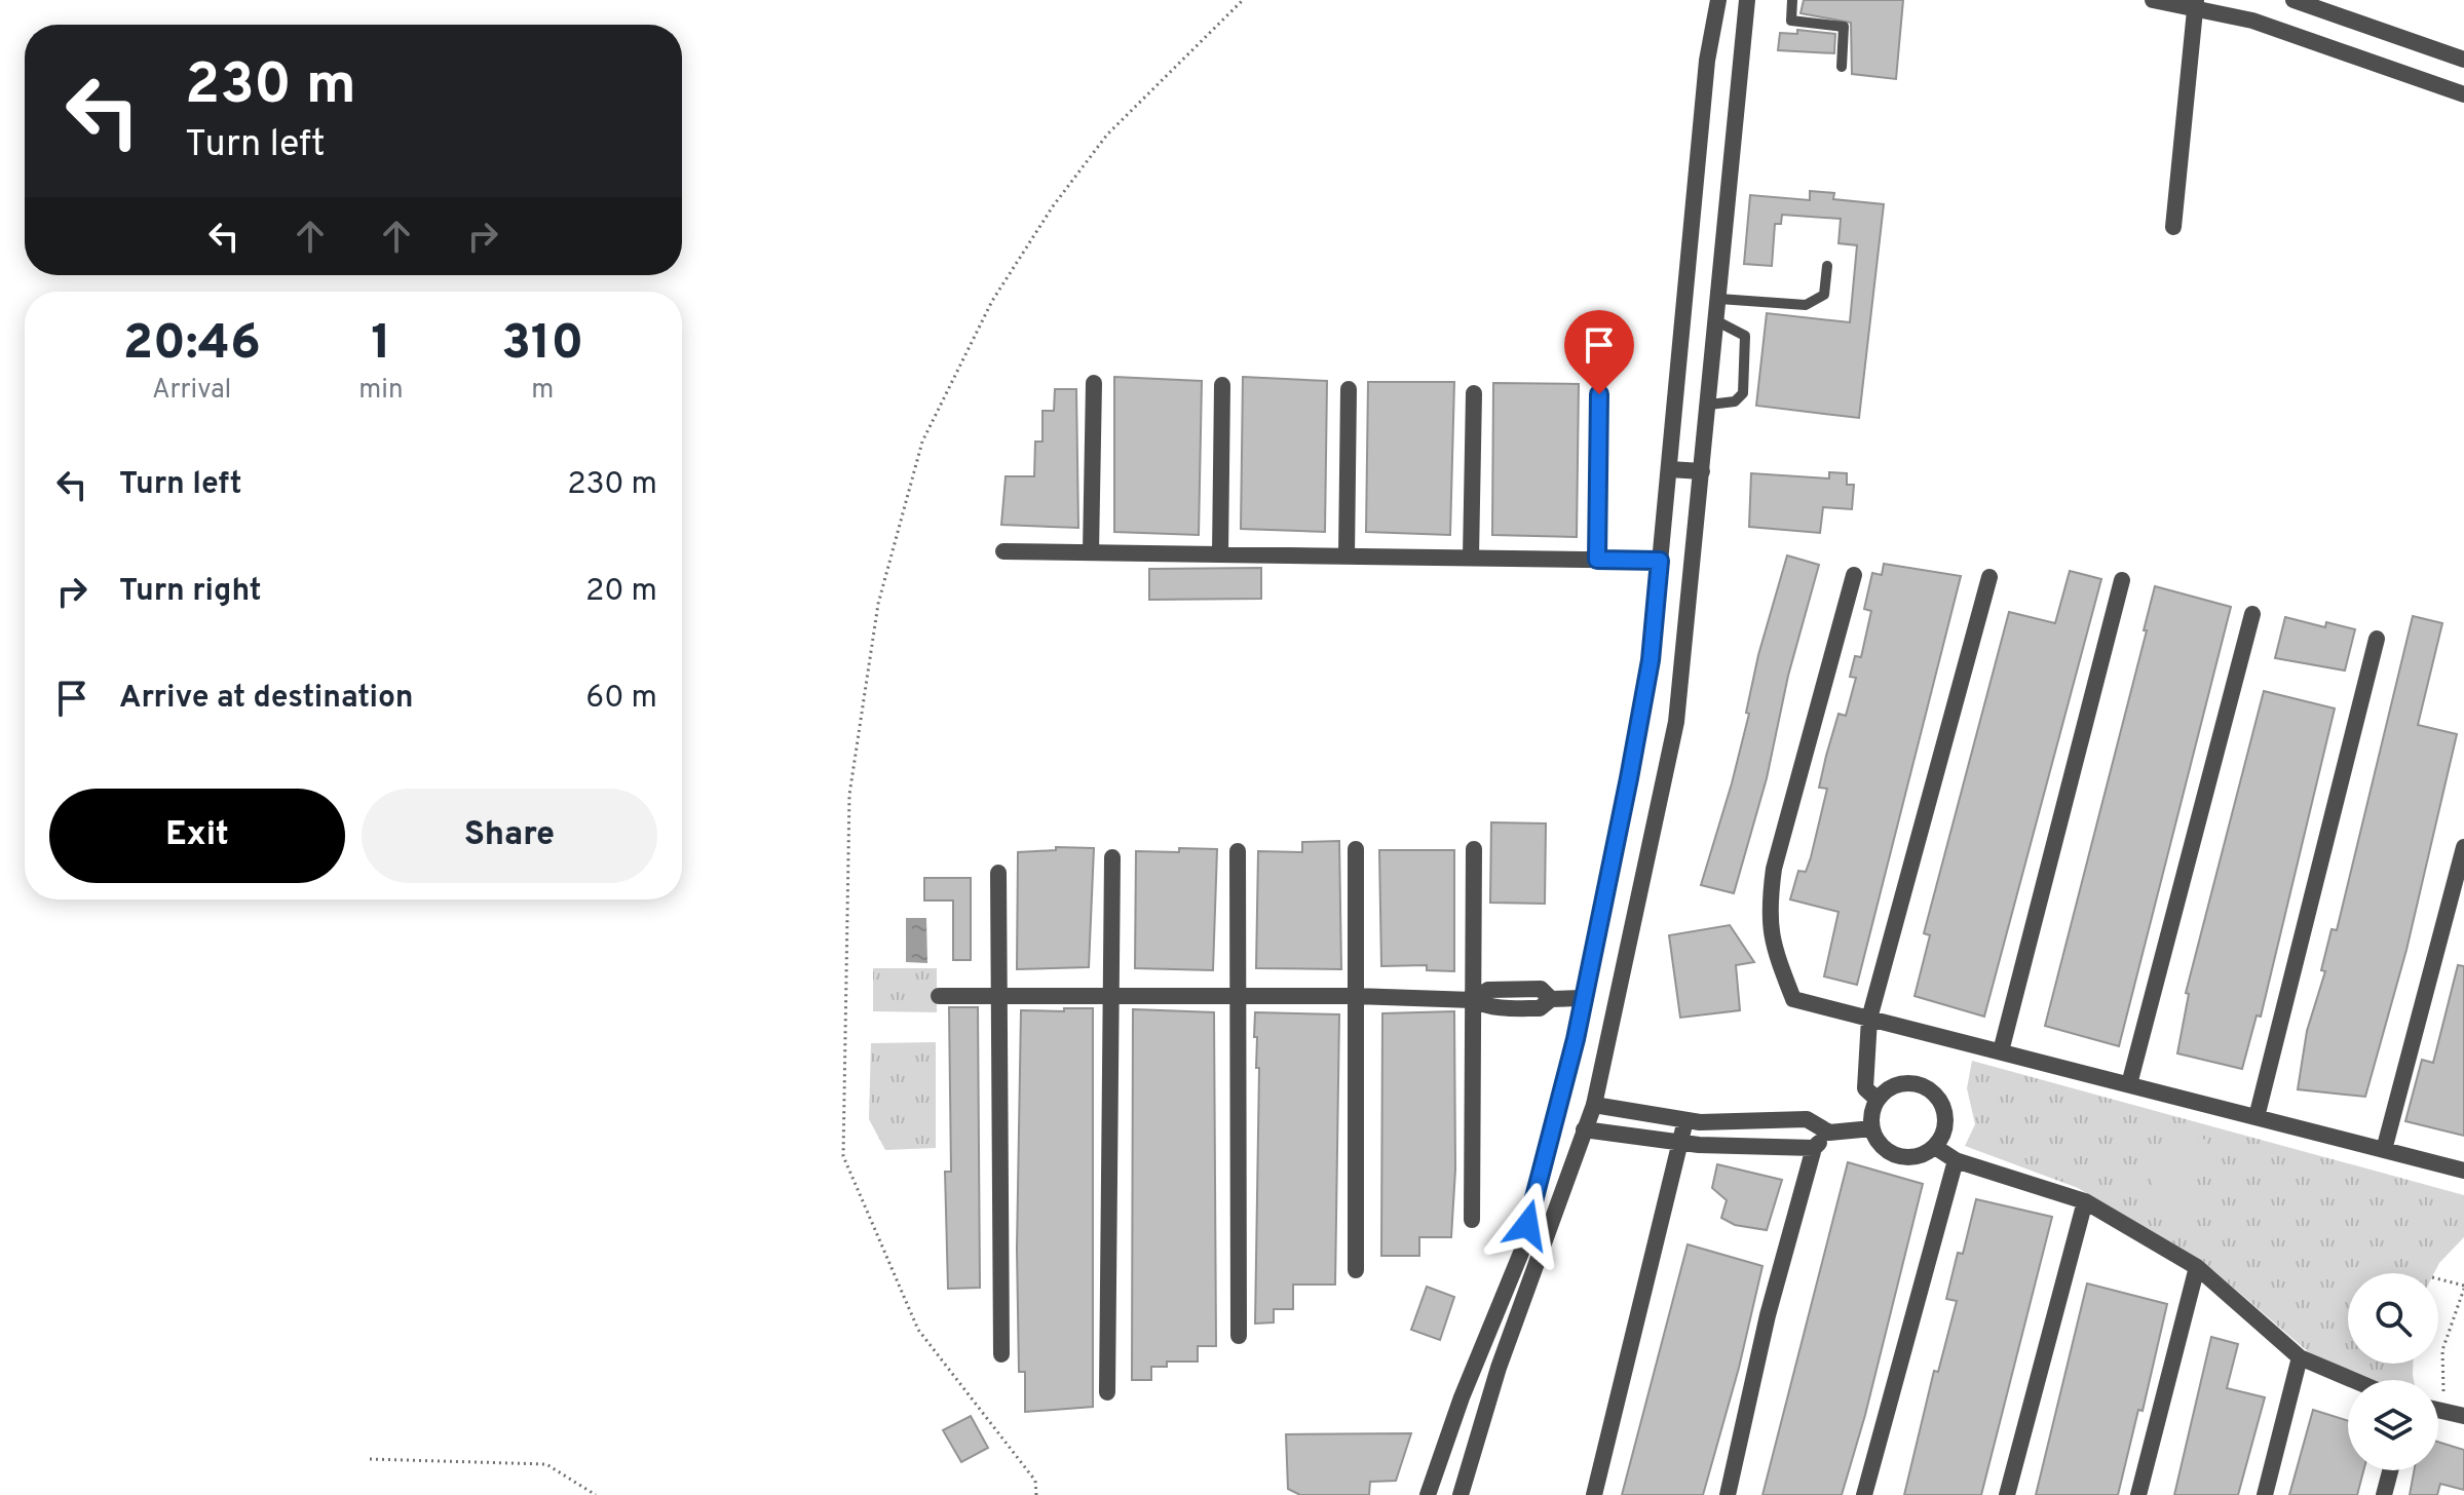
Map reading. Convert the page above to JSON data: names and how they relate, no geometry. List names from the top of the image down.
{
  "page": {
    "turn": ["230 m", "Turn left"],
    "eta": [
      "20:46",
      "Arrival",
      "1",
      "min",
      "310",
      "m"
    ],
    "list": [
      {
        "name": "Turn left",
        "value": "230 m"
      },
      {
        "name": "Turn right",
        "value": "20 m"
      },
      {
        "name": "Arrive at destination",
        "value": "60 m"
      }
    ],
    "buttons": ["Exit", "Share"]
  }
}
